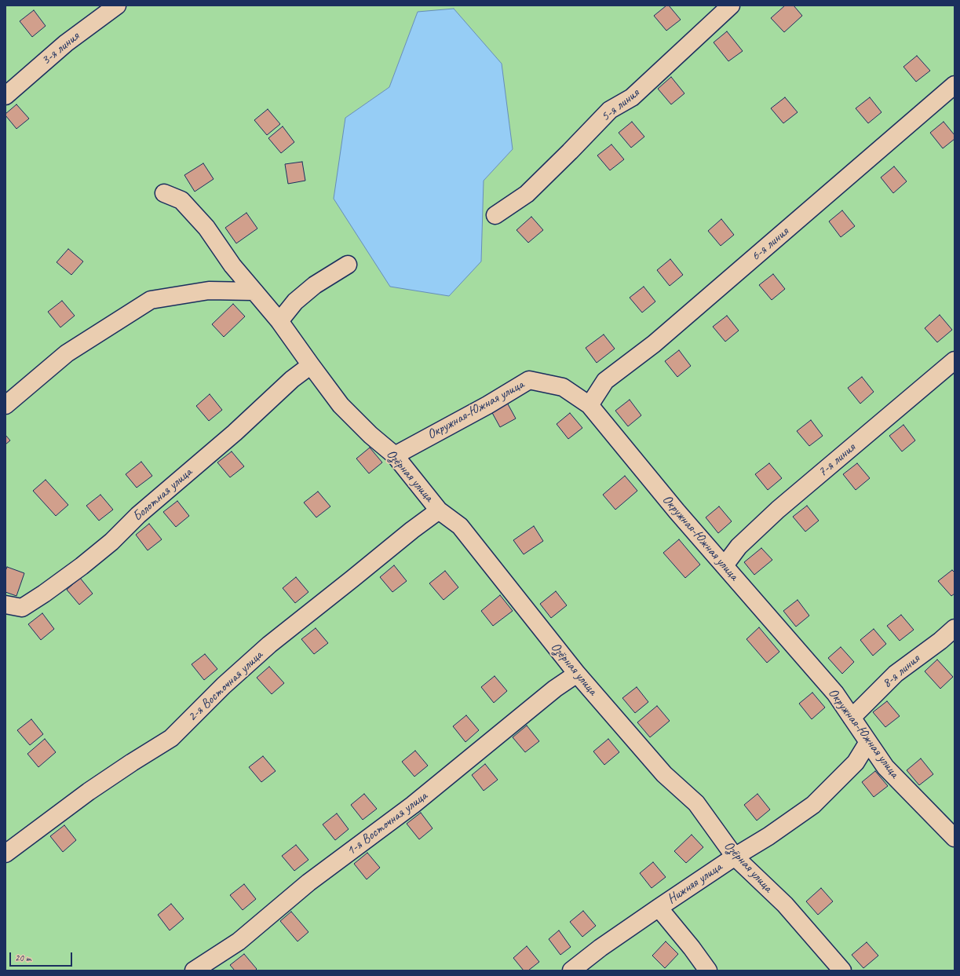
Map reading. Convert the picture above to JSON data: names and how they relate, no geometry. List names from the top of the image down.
{
  "streets": {
    "street": [
      "3-я линия",
      "5-я линия",
      "6-я линия",
      "Окружная-Южная улица",
      "7-я линия",
      "Озёрная улица",
      "Болотная улица",
      "8-я линия",
      "2-я Восточная улица",
      "1-я Восточная улица",
      "Нижняя улица"
    ]
  },
  "crossings": [
    ["6-я линия", "Окружная-Южная улица"],
    ["Окружная-Южная улица", "7-я линия"],
    ["Окружная-Южная улица", "Озёрная улица"],
    ["Окружная-Южная улица", "8-я линия"],
    ["Окружная-Южная улица", "Нижняя улица"],
    ["Озёрная улица", "Болотная улица"],
    ["Озёрная улица", "2-я Восточная улица"],
    ["Озёрная улица", "1-я Восточная улица"],
    ["Озёрная улица", "Нижняя улица"]
  ],
  "scale_bar": "20 m"
}
